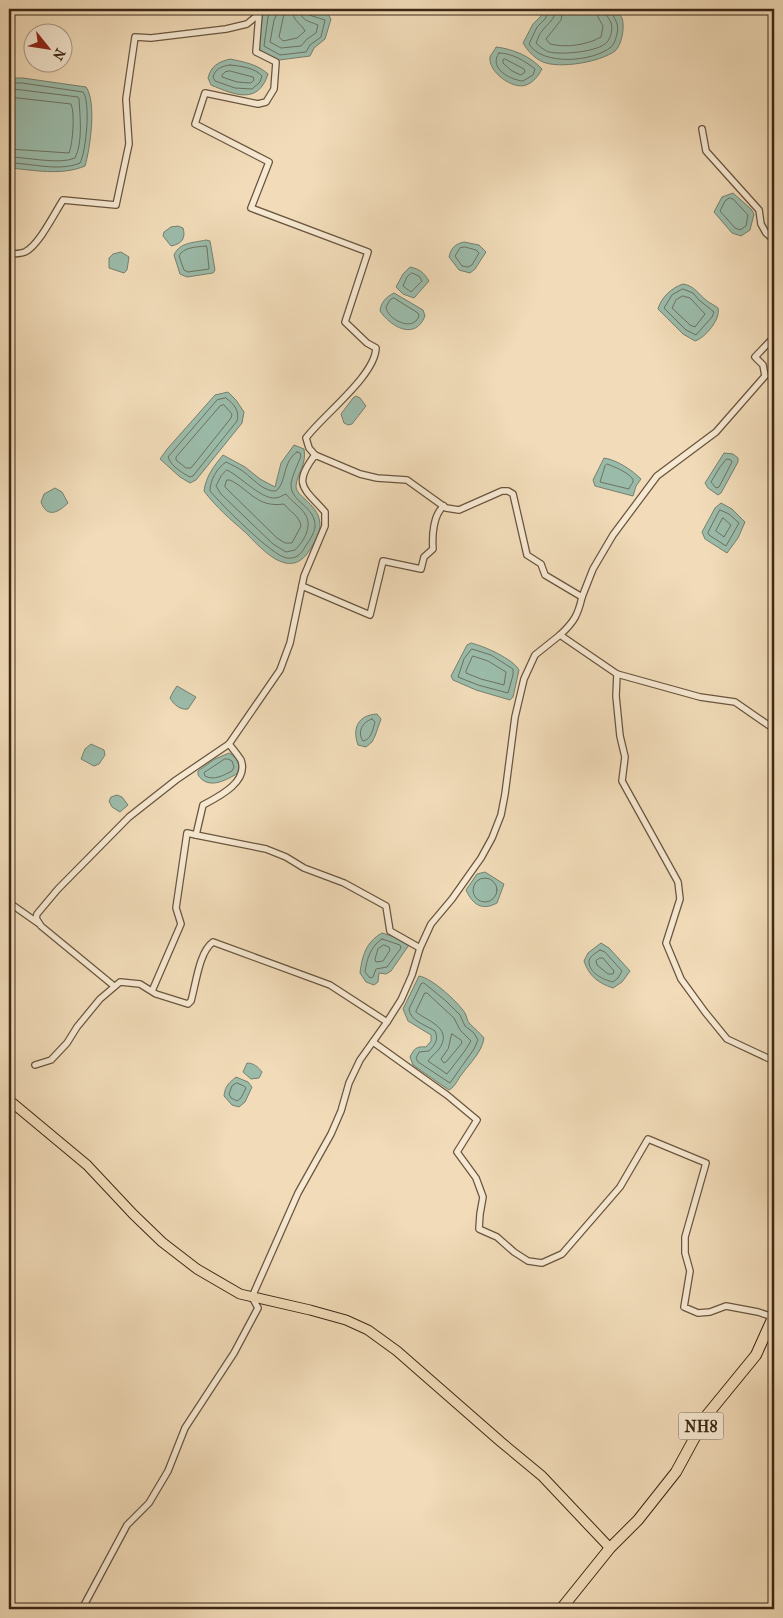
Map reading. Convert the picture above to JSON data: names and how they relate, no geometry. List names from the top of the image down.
{
  "streets": {
    "highway": ["NH8"]
  },
  "north": "bottom right"
}
